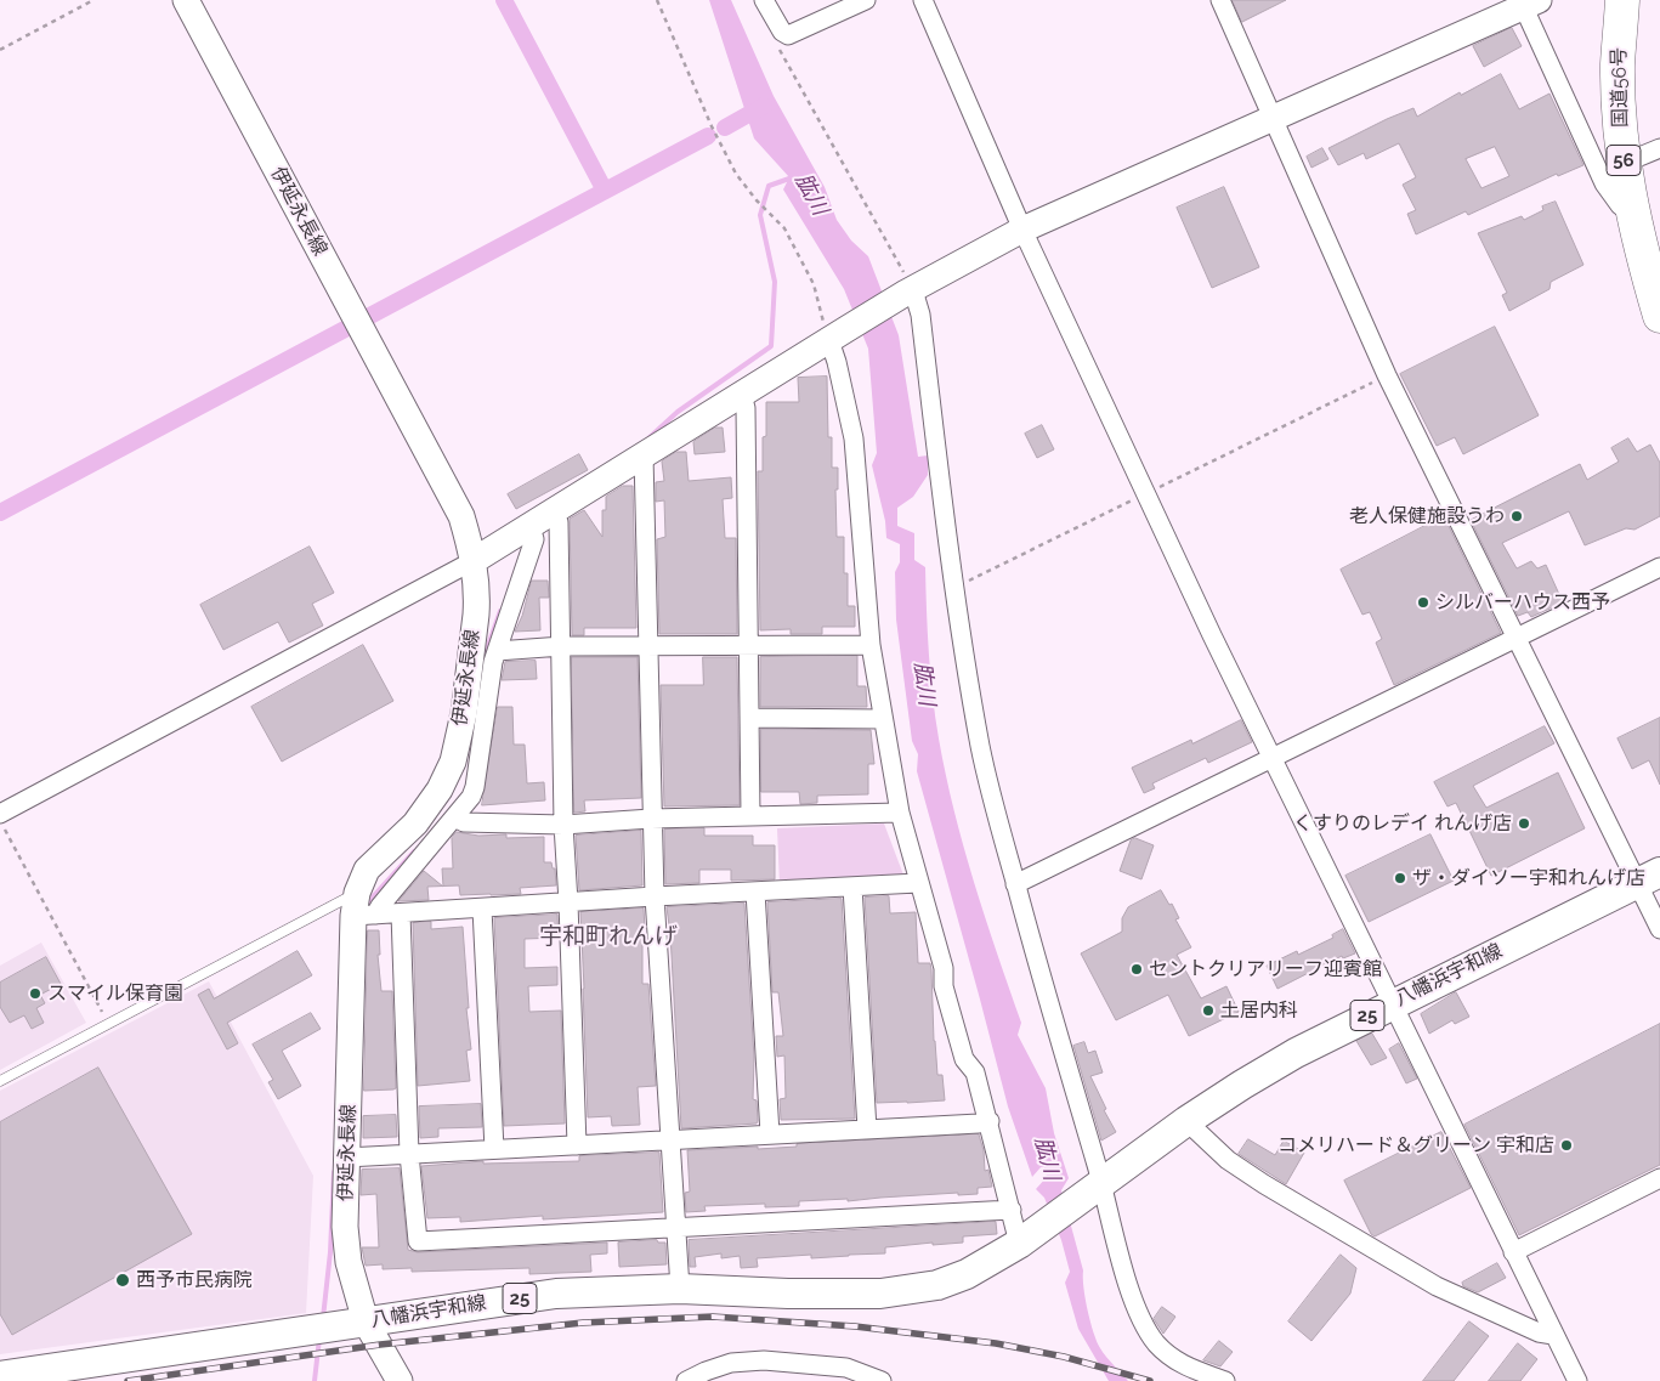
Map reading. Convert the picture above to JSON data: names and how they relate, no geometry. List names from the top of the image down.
{
  "streets": {
    "highway": ["国道56号", "56"],
    "main road": ["伊延永長線", "八幡浜宇和線", "25"]
  },
  "crossings": [
    ["伊延永長線", "八幡浜宇和線"],
    ["八幡浜宇和線", "25"]
  ],
  "districts": ["宇和町れんげ"],
  "water": ["肱川"],
  "places": [
    "老人保健施設うわ",
    "シルバーハウス西予",
    "くすりのレデイ れんげ店",
    "ザ・ダイソー宇和れんげ店",
    "セントクリアリーフ迎賓館",
    "スマイル保育園",
    "土居内科",
    "コメリハード＆グリーン 宇和店",
    "西予市民病院"
  ]
}
